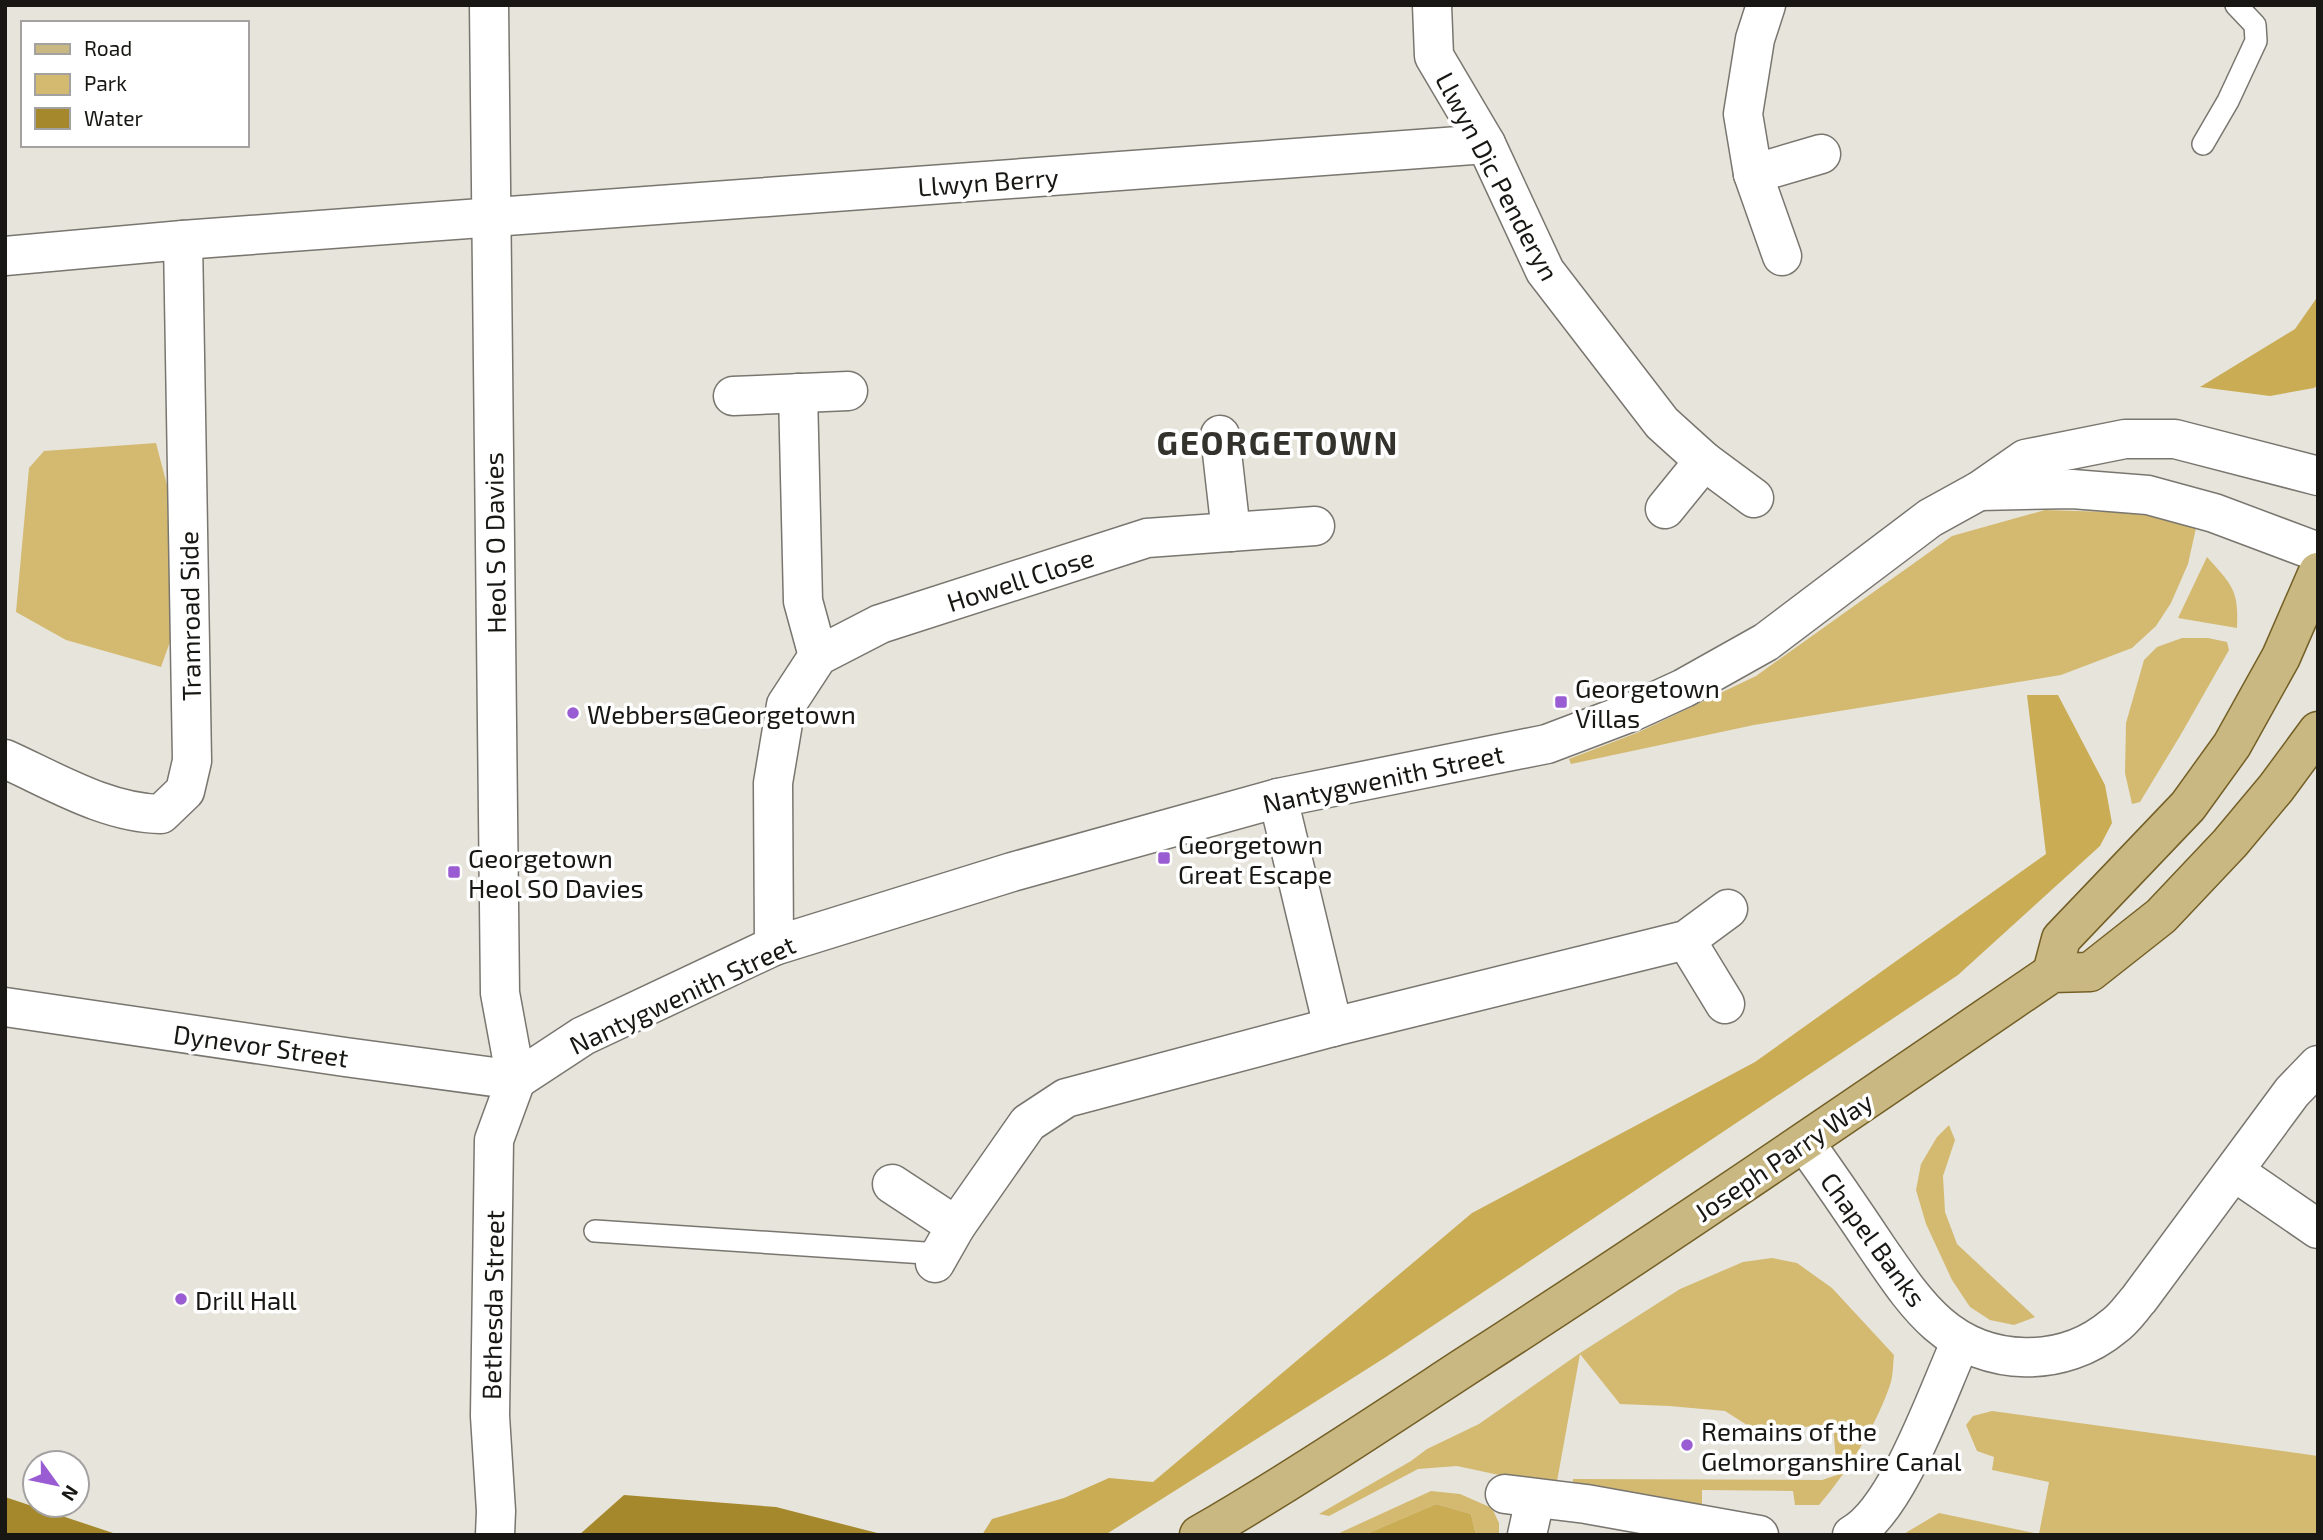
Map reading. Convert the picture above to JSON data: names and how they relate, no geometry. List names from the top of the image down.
{
  "streets": {
    "main road": ["Joseph Parry Way"],
    "street": [
      "Llwyn Dic Penderyn",
      "Llwyn Berry",
      "Heol S O Davies",
      "Howell Close",
      "Tramroad Side",
      "Nantygwenith Street",
      "Dynevor Street",
      "Chapel Banks",
      "Bethesda Street"
    ]
  },
  "crossings": [
    ["Llwyn Dic Penderyn", "Llwyn Berry"],
    ["Llwyn Berry", "Heol S O Davies"],
    ["Llwyn Berry", "Tramroad Side"],
    ["Heol S O Davies", "Nantygwenith Street"],
    ["Heol S O Davies", "Dynevor Street"],
    ["Heol S O Davies", "Bethesda Street"],
    ["Howell Close", "Nantygwenith Street"],
    ["Nantygwenith Street", "Dynevor Street"],
    ["Nantygwenith Street", "Bethesda Street"],
    ["Dynevor Street", "Bethesda Street"],
    ["Joseph Parry Way", "Chapel Banks"]
  ],
  "districts": ["GEORGETOWN"],
  "places": {
    "transit": ["Georgetown Villas", "Georgetown Great Escape", "Georgetown Heol SO Davies"],
    "other": ["Webbers@Georgetown", "Drill Hall", "Remains of the Gelmorganshire Canal"]
  },
  "legend": ["Road", "Park", "Water"],
  "north": "bottom right"
}
